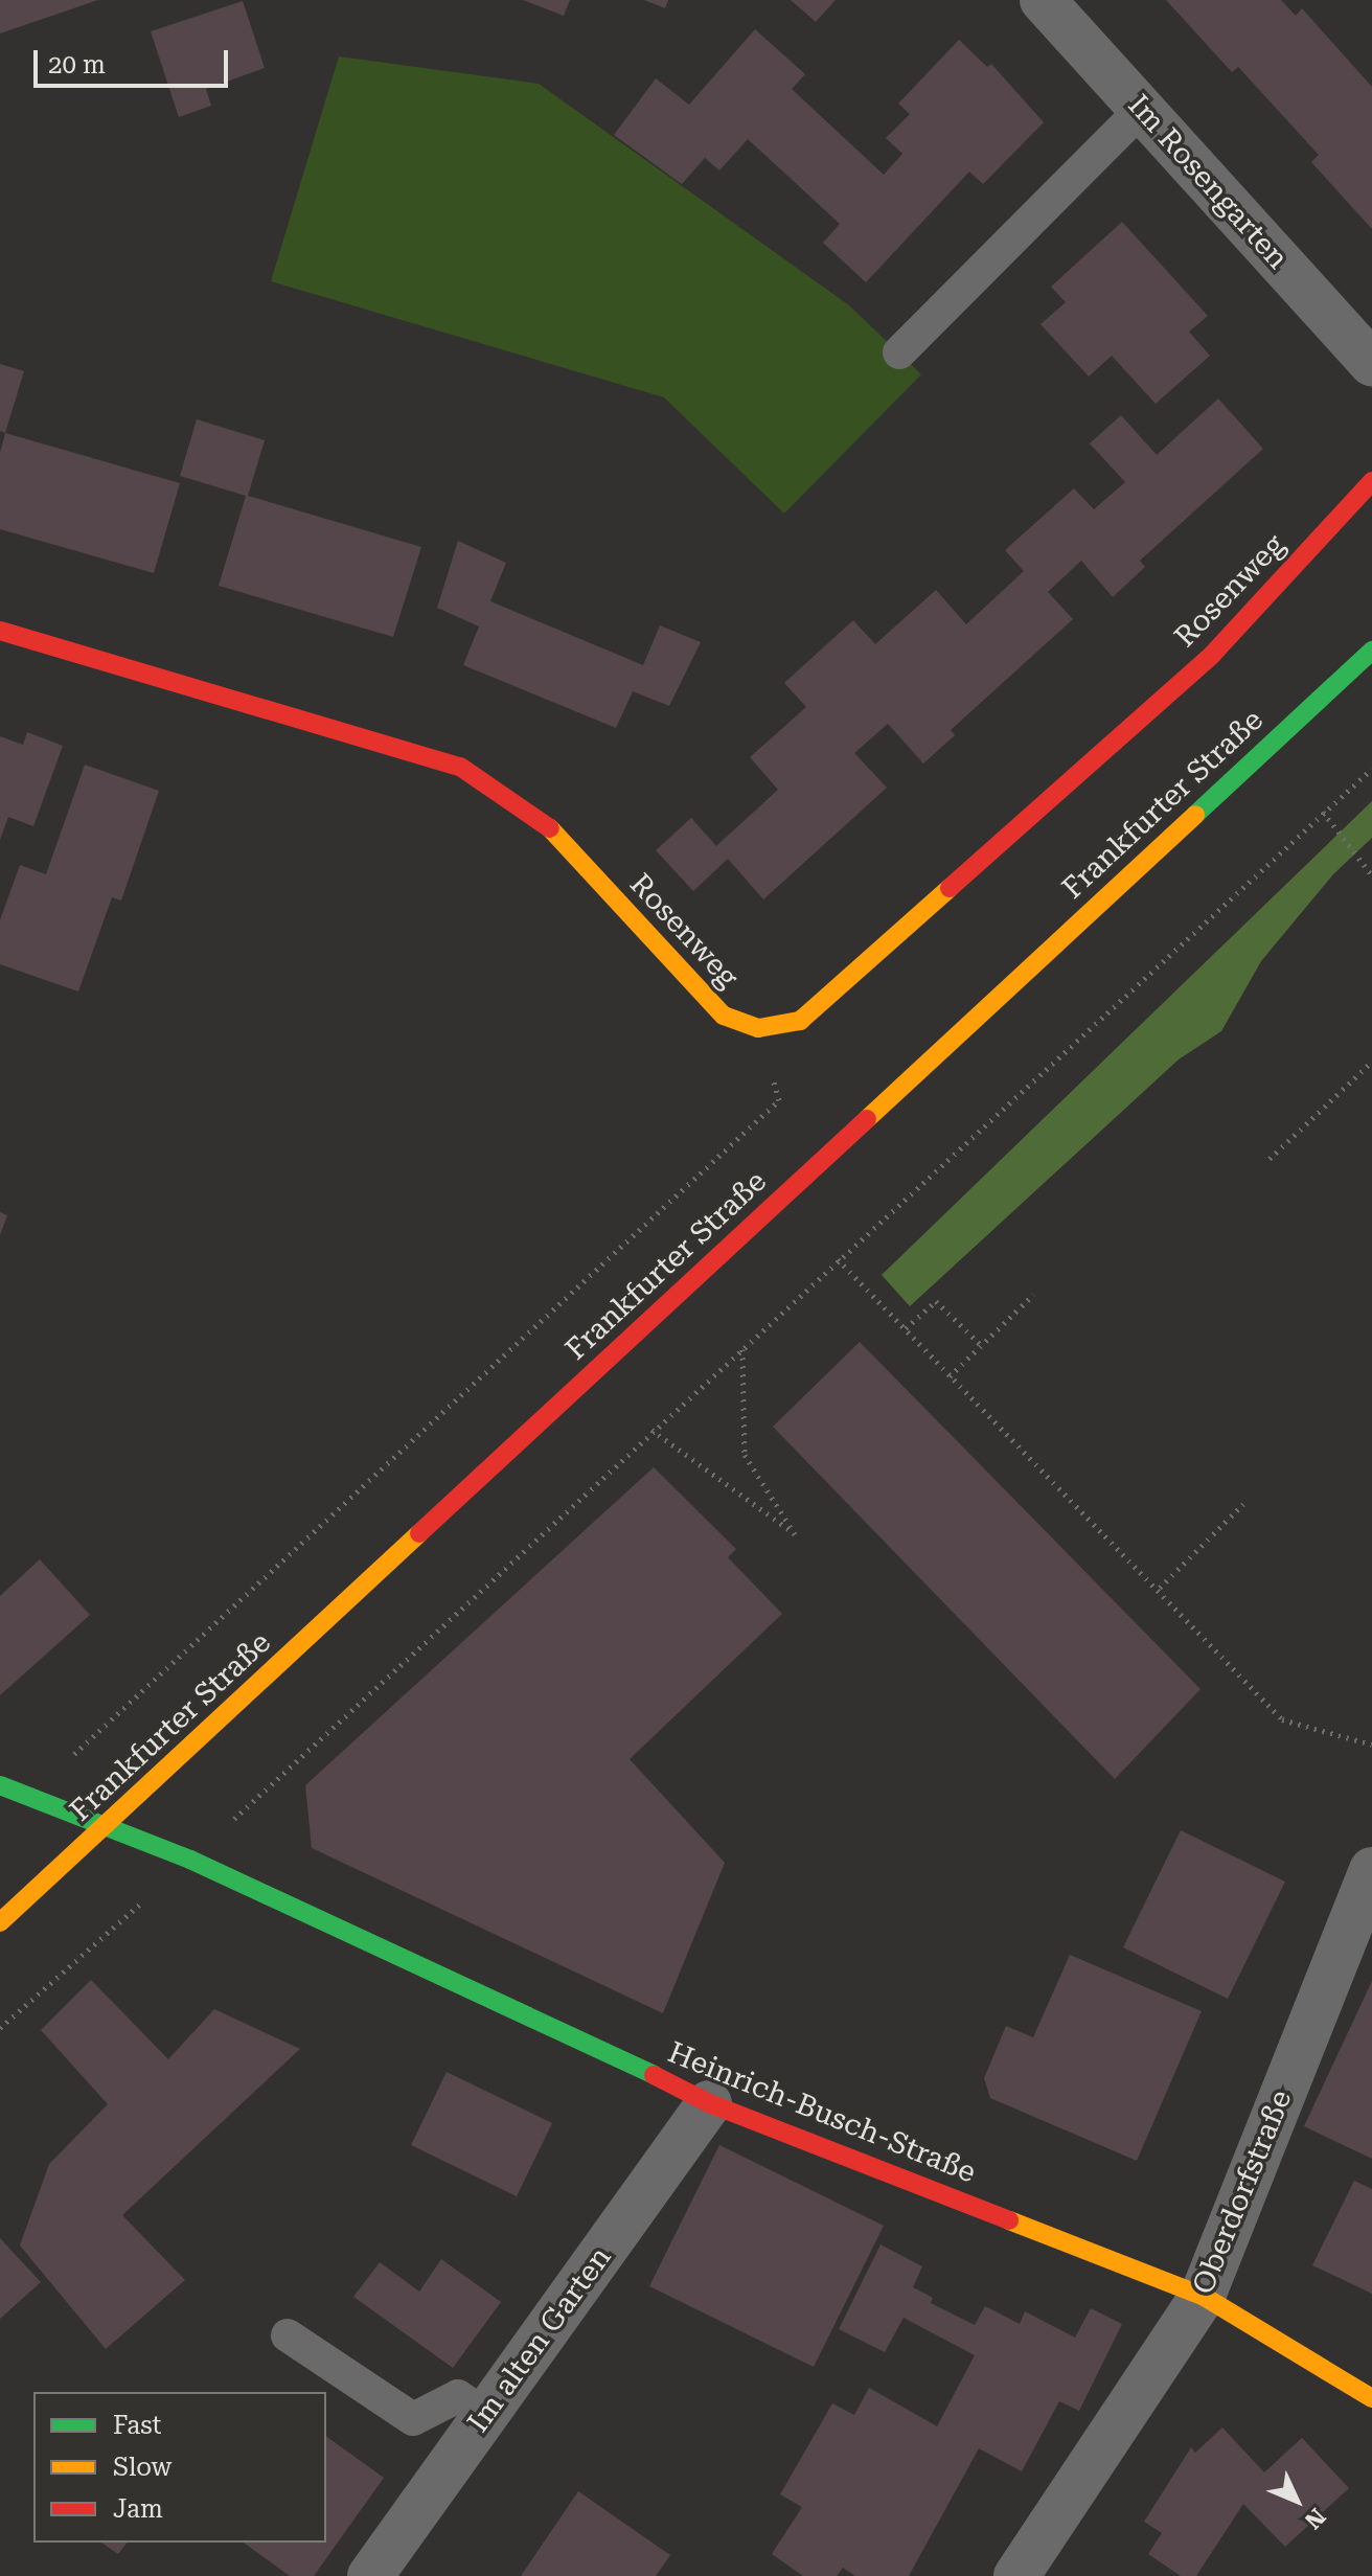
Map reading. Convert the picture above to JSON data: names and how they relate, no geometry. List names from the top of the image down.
{
  "streets": {
    "street": [
      "Im Rosengarten",
      "Rosenweg",
      "Frankfurter Straße",
      "Heinrich-Busch-Straße",
      "Oberdorfstraße",
      "Im alten Garten"
    ]
  },
  "crossings": [
    ["Frankfurter Straße", "Heinrich-Busch-Straße"],
    ["Heinrich-Busch-Straße", "Oberdorfstraße"],
    ["Heinrich-Busch-Straße", "Im alten Garten"]
  ],
  "legend": ["Fast", "Slow", "Jam"],
  "scale_bar": "20 m",
  "north": "bottom right"
}
